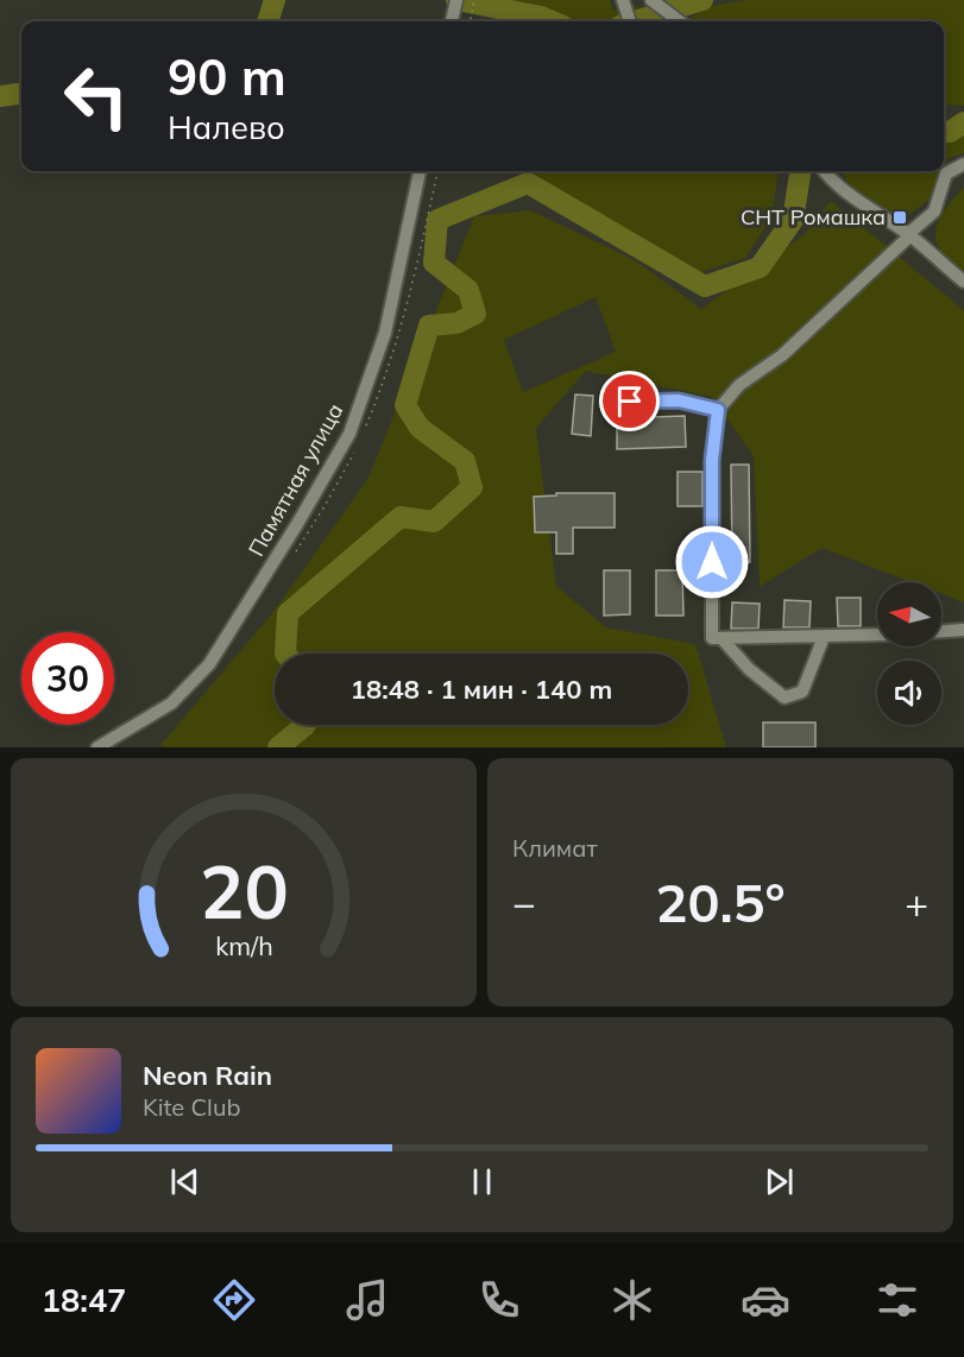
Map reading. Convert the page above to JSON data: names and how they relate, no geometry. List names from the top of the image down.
{
  "streets": {
    "street": ["Памятная улица"]
  },
  "places": {
    "transit": ["СНТ Ромашка"]
  },
  "north": "left",
  "page": {
    "turn": ["90 m", "Налево"],
    "limit": "30",
    "trip": "18:48 · 1 мин · 140 m",
    "tile": "Климат",
    "heat": ["−", "20.5°", "+"],
    "song": ["Neon Rain", "Kite Club"],
    "tabs": "18:47",
    "gauge": ["20", "km/h"]
  }
}
